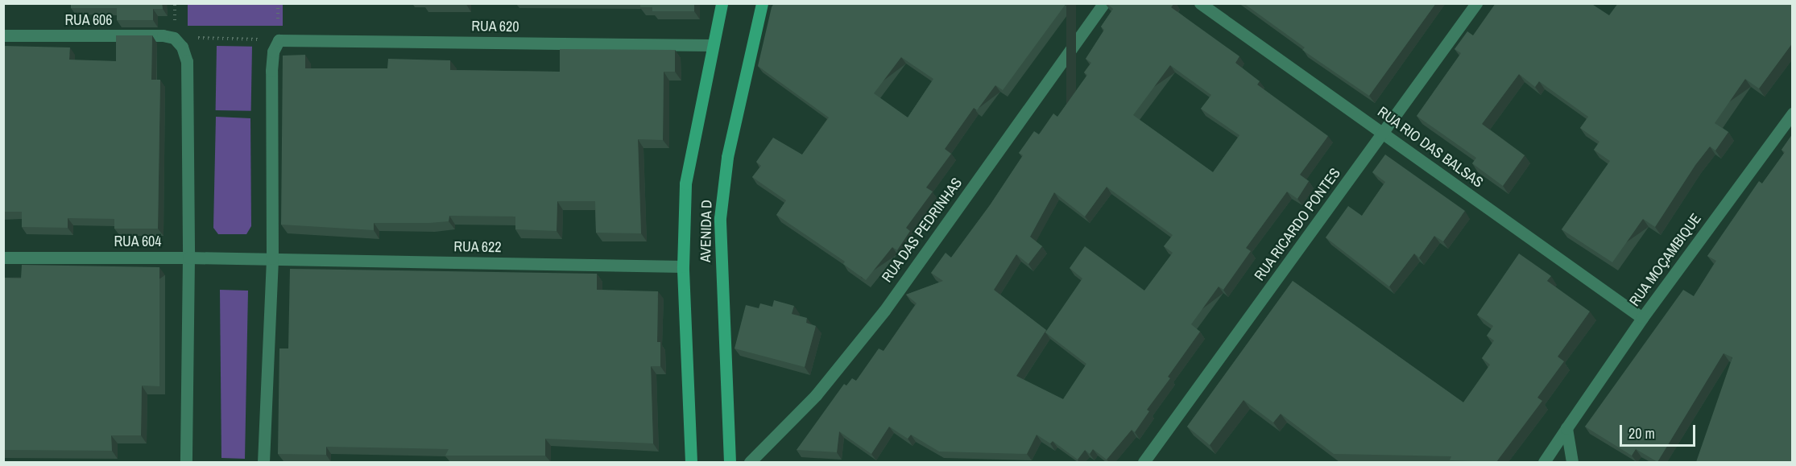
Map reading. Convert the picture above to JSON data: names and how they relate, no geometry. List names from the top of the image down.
{
  "streets": {
    "street": [
      "RUA 606",
      "RUA 620",
      "RUA RIO DAS BALSAS",
      "RUA RICARDO PONTES",
      "RUA DAS PEDRINHAS",
      "AVENIDA D",
      "RUA 604",
      "RUA 622",
      "RUA MOÇAMBIQUE"
    ]
  },
  "crossings": [
    ["RUA 620", "AVENIDA D"],
    ["RUA RIO DAS BALSAS", "RUA RICARDO PONTES"],
    ["RUA RIO DAS BALSAS", "RUA MOÇAMBIQUE"],
    ["AVENIDA D", "RUA 622"],
    ["RUA 604", "RUA 622"]
  ],
  "scale_bar": "20 m"
}
